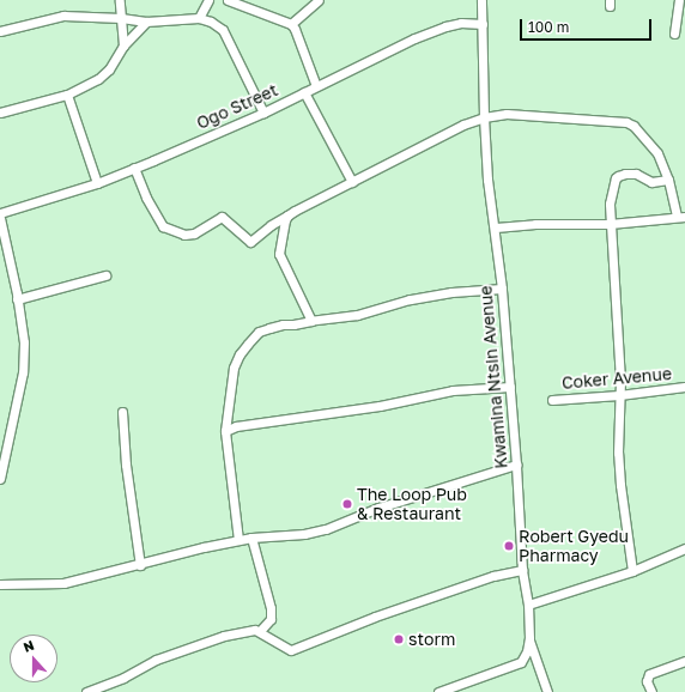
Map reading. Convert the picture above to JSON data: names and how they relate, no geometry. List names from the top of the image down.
{
  "streets": {
    "street": ["Ogo Street", "Kwamina Ntsin Avenue", "Coker Avenue"]
  },
  "crossings": [
    ["Ogo Street", "Kwamina Ntsin Avenue"]
  ],
  "places": ["The Loop Pub & Restaurant", "Robert Gyedu Pharmacy", "storm"],
  "scale_bar": "100 m",
  "north": "top"
}
